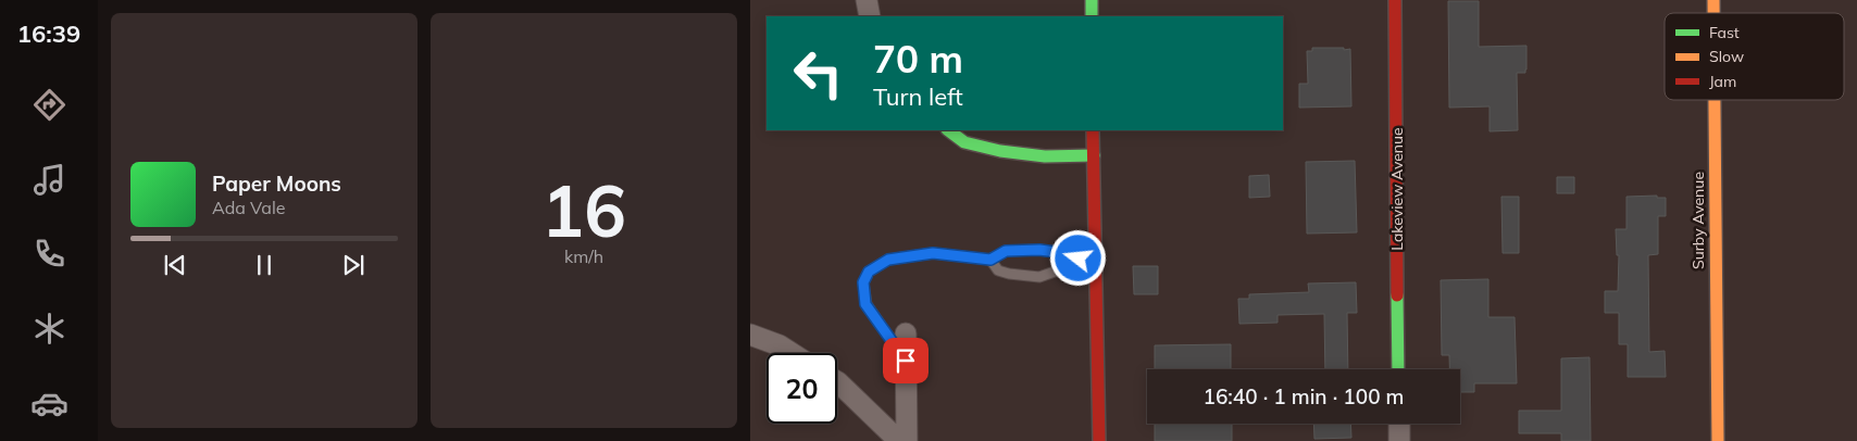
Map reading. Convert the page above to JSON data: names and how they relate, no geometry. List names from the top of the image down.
{
  "streets": {
    "street": ["Lakeview Avenue", "Surby Avenue"]
  },
  "legend": ["Fast", "Slow", "Jam"],
  "page": {
    "tabs": "16:39",
    "tile": ["16", "km/h"],
    "turn": ["70 m", "Turn left"],
    "song": ["Paper Moons", "Ada Vale"],
    "limit": "20",
    "trip": "16:40 · 1 min · 100 m"
  }
}
